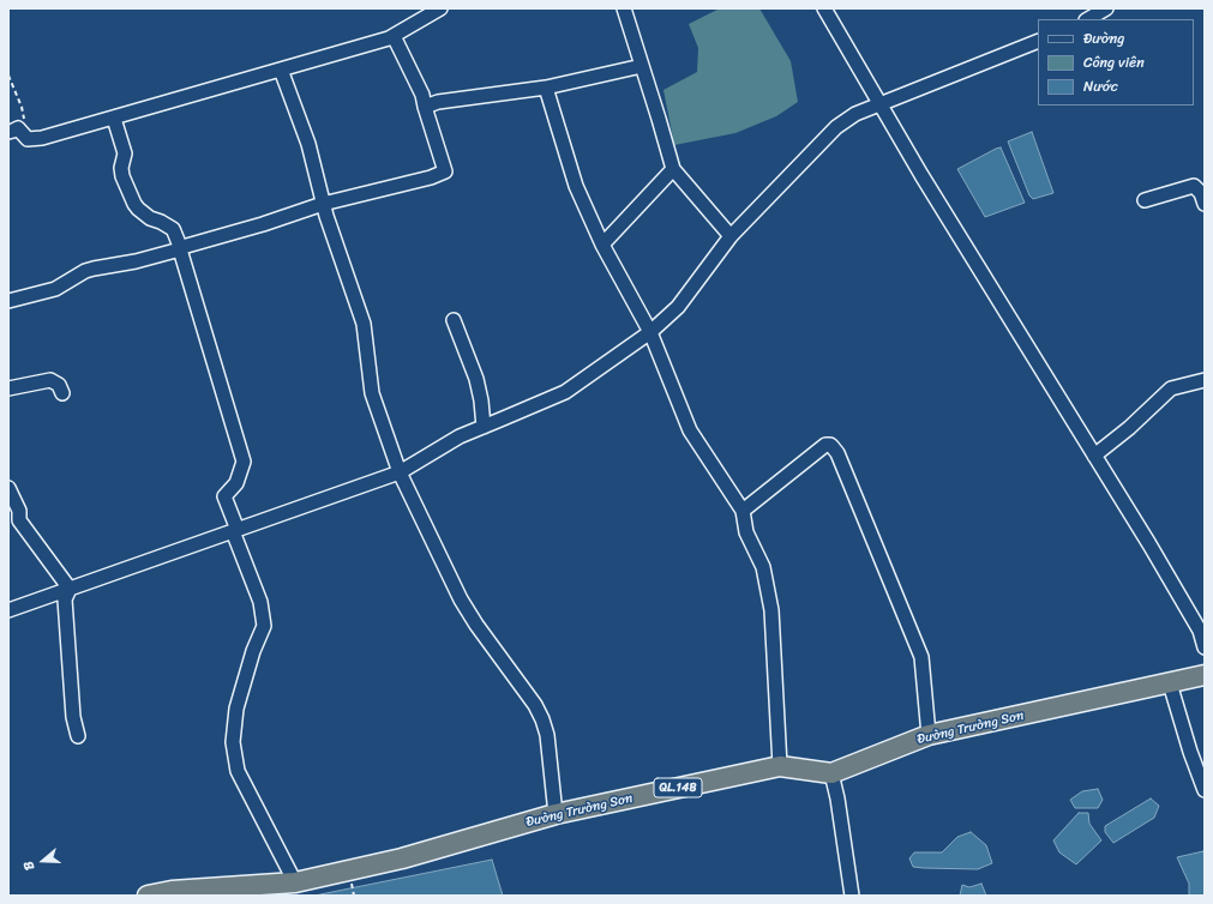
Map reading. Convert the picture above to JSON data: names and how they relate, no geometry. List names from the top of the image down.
{
  "streets": {
    "highway": ["Đường Trường Sơn", "QL.14B"]
  },
  "legend": ["Đường", "Công viên", "Nước"],
  "north": "left"
}
